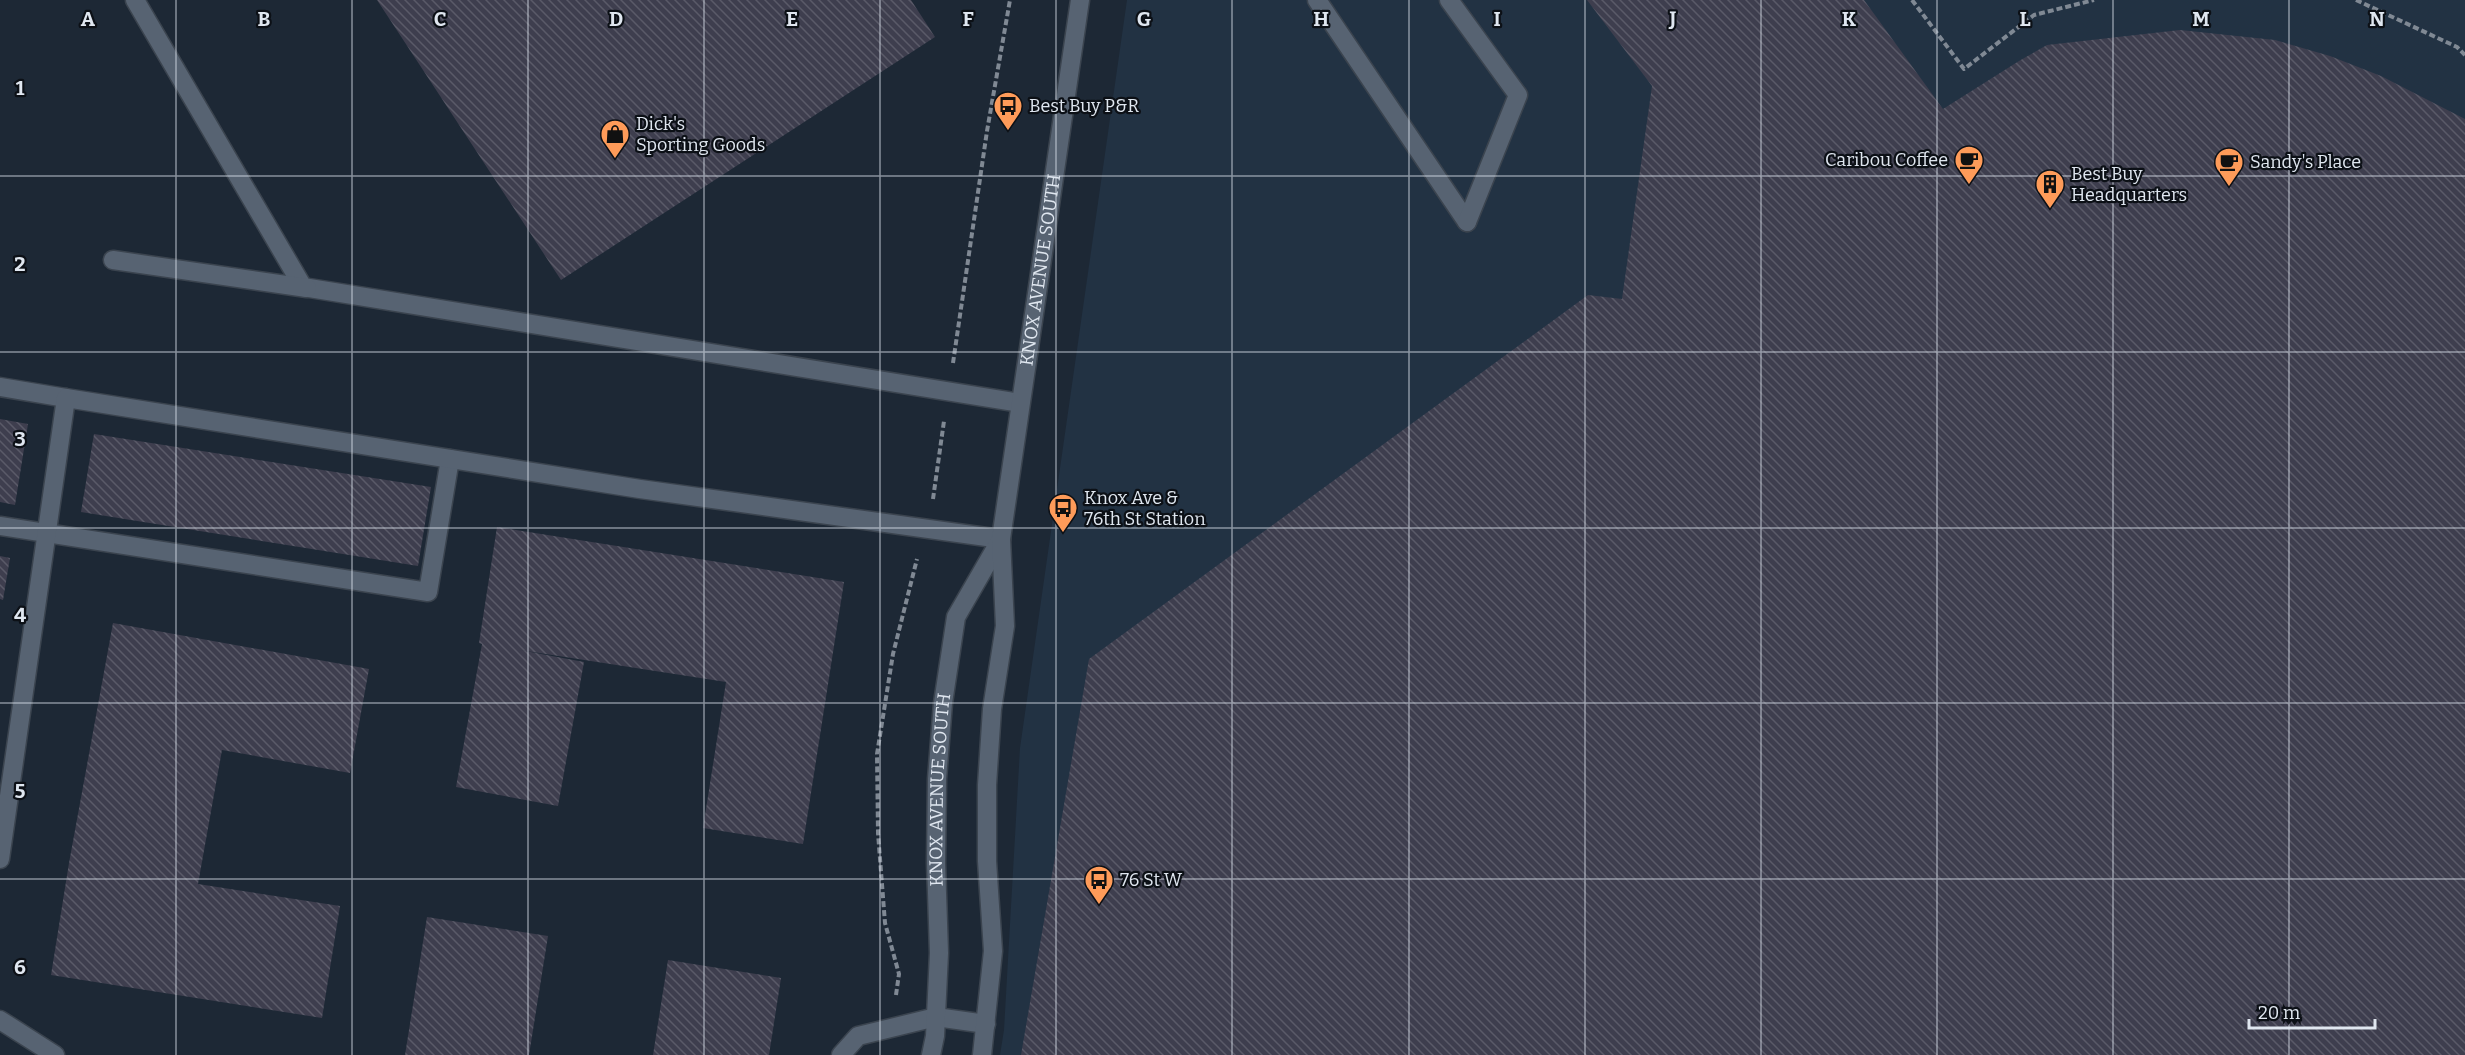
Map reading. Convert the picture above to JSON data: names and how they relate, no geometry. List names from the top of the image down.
{
  "streets": {
    "street": ["KNOX AVENUE SOUTH"]
  },
  "places": {
    "bus stop": ["Best Buy P&R", "Knox Ave & 76th St Station", "76 St W"],
    "shop": ["Dick's Sporting Goods"],
    "cafe": ["Caribou Coffee", "Sandy's Place"],
    "building": ["Best Buy Headquarters"]
  },
  "scale_bar": "20 m",
  "grid": {
    "columns": [
      "A",
      "B",
      "C",
      "D",
      "E",
      "F",
      "G",
      "H",
      "I",
      "J",
      "K",
      "L",
      "M",
      "N"
    ],
    "rows": [
      "1",
      "2",
      "3",
      "4",
      "5",
      "6"
    ]
  }
}
